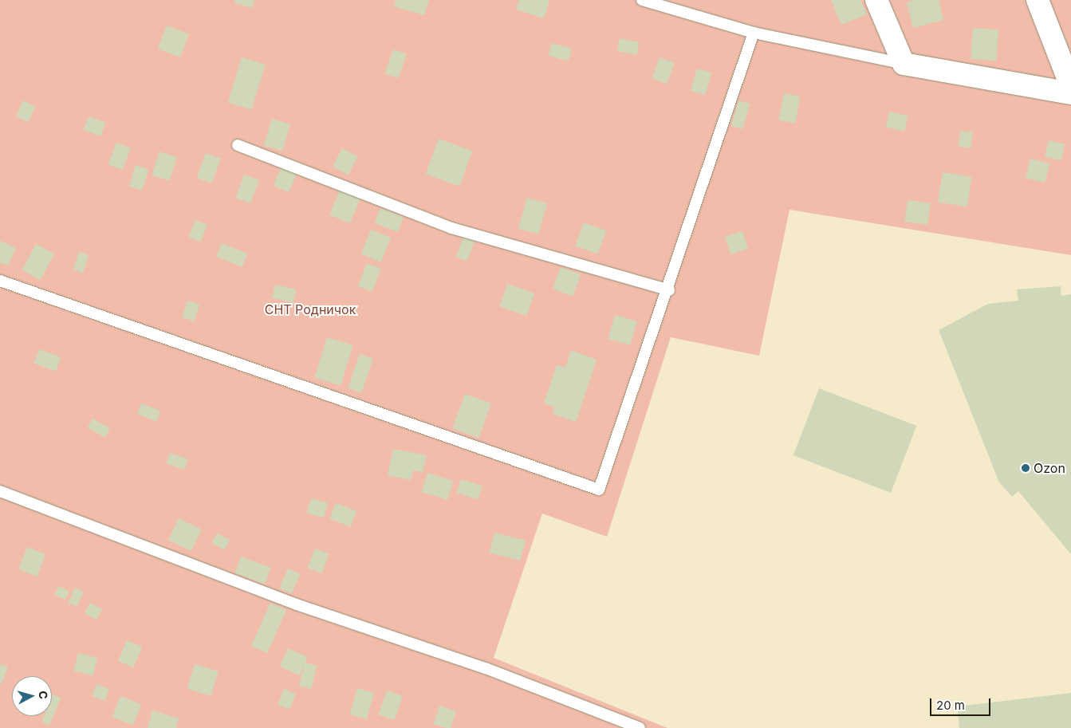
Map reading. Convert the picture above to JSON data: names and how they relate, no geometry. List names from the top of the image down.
{
  "parks": ["СНТ Родничок"],
  "places": ["Ozon"],
  "scale_bar": "20 m",
  "north": "right"
}
